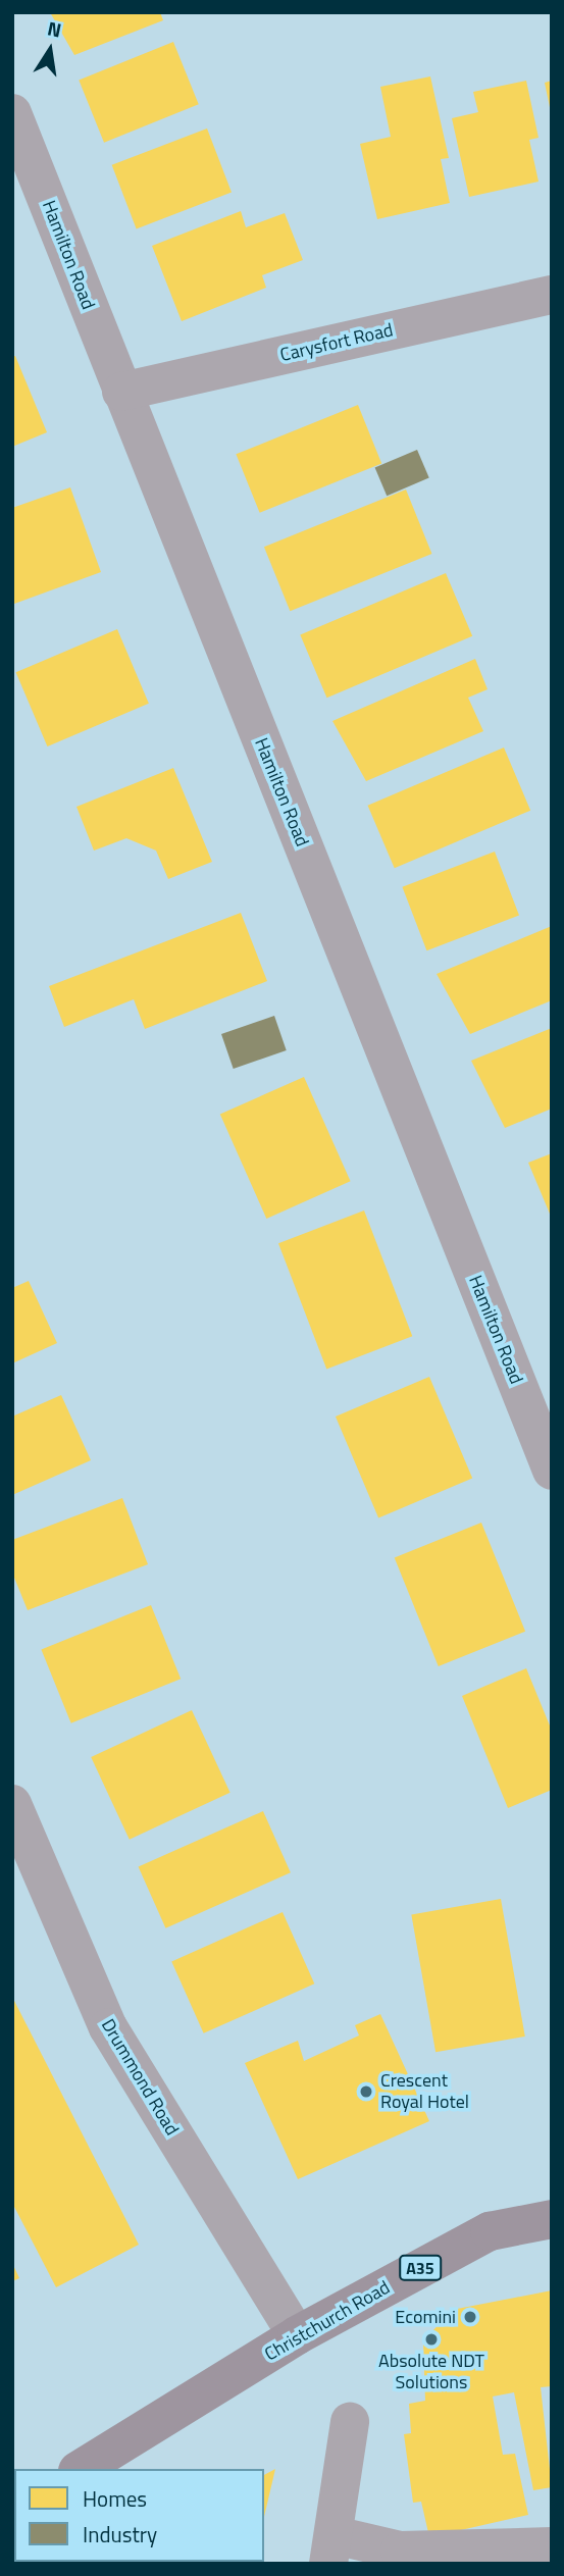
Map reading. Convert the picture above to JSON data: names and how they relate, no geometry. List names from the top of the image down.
{
  "streets": {
    "main road": ["A35", "Christchurch Road"],
    "street": ["Hamilton Road", "Carysfort Road", "Drummond Road"]
  },
  "crossings": [
    ["Hamilton Road", "Carysfort Road"],
    ["Drummond Road", "Christchurch Road"]
  ],
  "places": ["Crescent Royal Hotel", "Ecomini", "Absolute NDT Solutions"],
  "legend": ["Homes", "Industry"],
  "north": "top"
}
